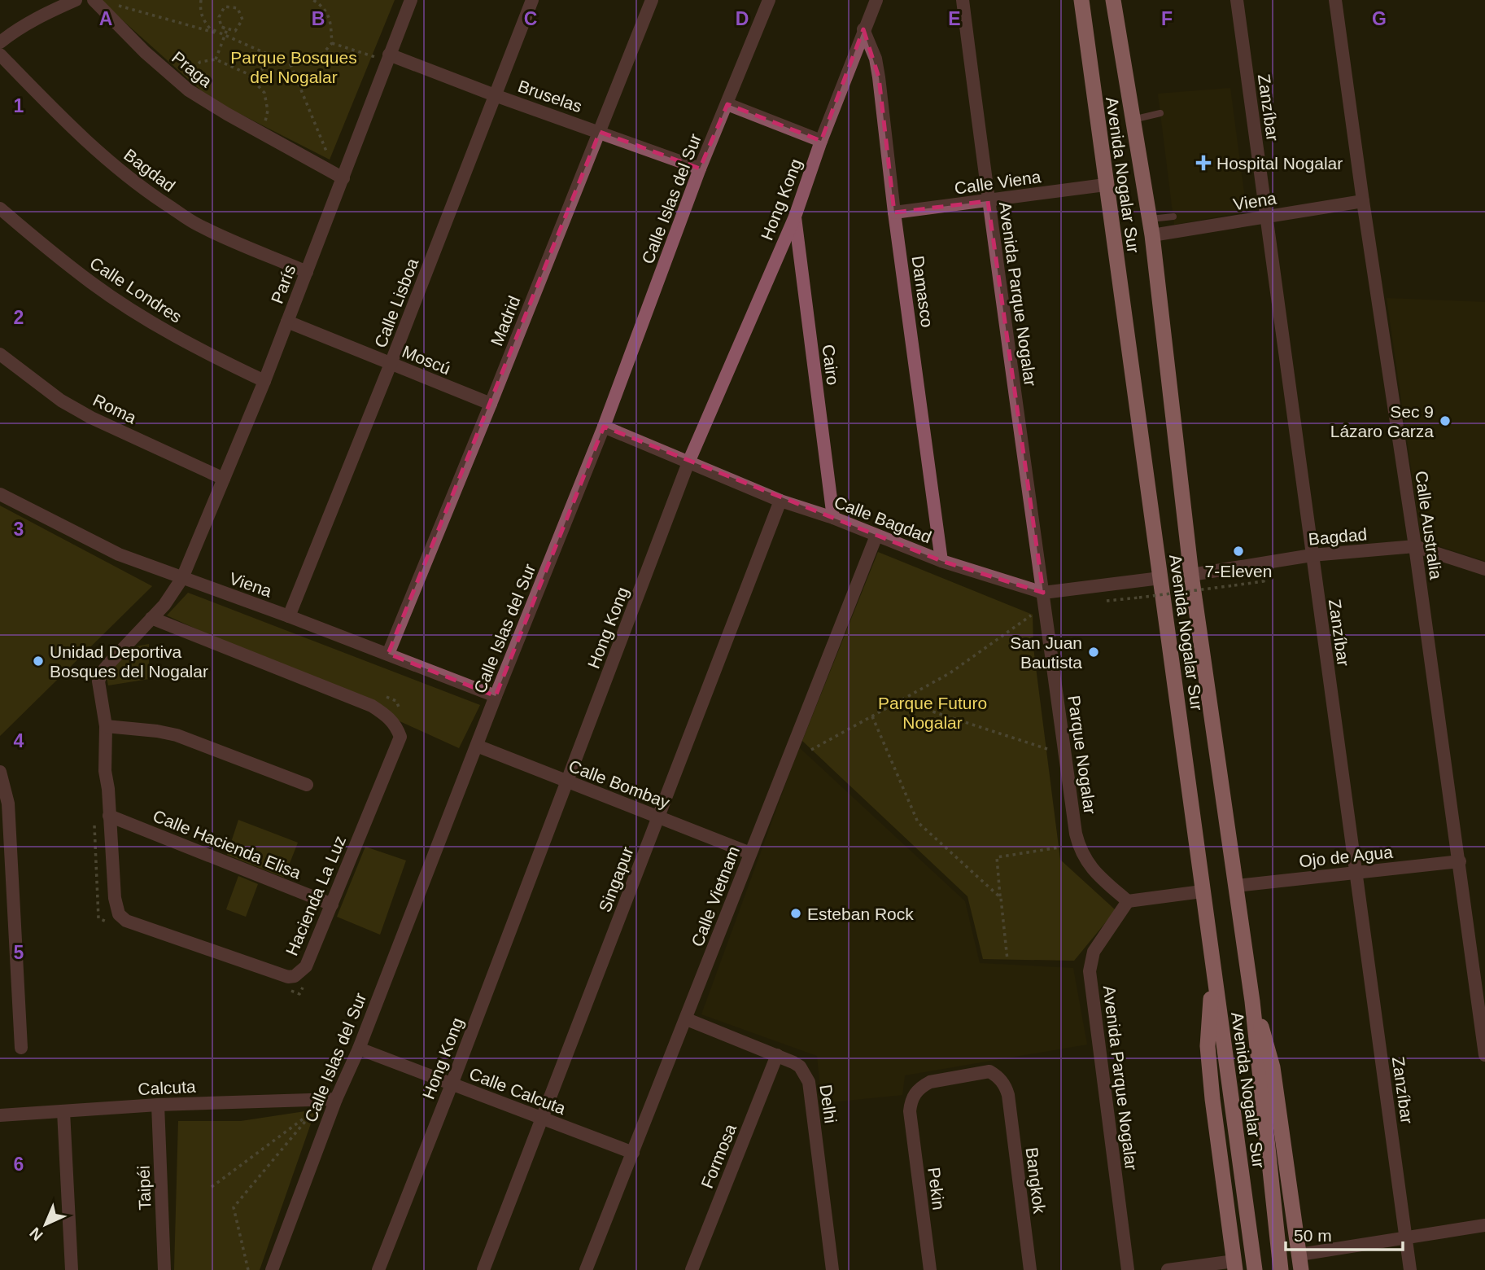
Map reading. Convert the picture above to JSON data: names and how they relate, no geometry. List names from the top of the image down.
{
  "streets": {
    "highway": ["Avenida Nogalar Sur"],
    "street": [
      "Praga",
      "Bruselas",
      "Zanzíbar",
      "Bagdad",
      "Calle Viena",
      "Calle Islas del Sur",
      "Hong Kong",
      "Viena",
      "París",
      "Calle Londres",
      "Damasco",
      "Avenida Parque Nogalar",
      "Calle Lisboa",
      "Madrid",
      "Moscú",
      "Cairo",
      "Roma",
      "Calle Bagdad",
      "Calle Australia",
      "Parque Nogalar",
      "Calle Bombay",
      "Calle Hacienda Elisa",
      "Ojo de Agua",
      "Singapur",
      "Hacienda La Luz",
      "Calle Vietnam",
      "Calcuta",
      "Calle Calcuta",
      "Delhi",
      "Formosa",
      "Bangkok",
      "Taipéi",
      "Pekin"
    ]
  },
  "crossings": [
    ["Praga", "París"],
    ["Bruselas", "Calle Islas del Sur"],
    ["Bruselas", "París"],
    ["Bruselas", "Calle Lisboa"],
    ["Bruselas", "Madrid"],
    ["Zanzíbar", "Bagdad"],
    ["Zanzíbar", "Viena"],
    ["Zanzíbar", "Ojo de Agua"],
    ["Bagdad", "Avenida Nogalar Sur"],
    ["Bagdad", "París"],
    ["Bagdad", "Calle Australia"],
    ["Avenida Nogalar Sur", "Calle Viena"],
    ["Avenida Nogalar Sur", "Viena"],
    ["Avenida Nogalar Sur", "Calle Bagdad"],
    ["Avenida Nogalar Sur", "Ojo de Agua"],
    ["Calle Viena", "Damasco"],
    ["Calle Viena", "Avenida Parque Nogalar"],
    ["Calle Islas del Sur", "Viena"],
    ["Calle Islas del Sur", "Calle Bagdad"],
    ["Calle Islas del Sur", "Calle Bombay"],
    ["Calle Islas del Sur", "Calcuta"],
    ["Calle Islas del Sur", "Calle Calcuta"],
    ["Hong Kong", "Damasco"],
    ["Hong Kong", "Cairo"],
    ["Hong Kong", "Calle Bagdad"],
    ["Hong Kong", "Calle Bombay"],
    ["Hong Kong", "Calle Calcuta"],
    ["Viena", "París"],
    ["Viena", "Calle Lisboa"],
    ["Viena", "Madrid"],
    ["Viena", "Calle Australia"],
    ["Viena", "Hacienda La Luz"],
    ["París", "Calle Londres"],
    ["París", "Moscú"],
    ["París", "Roma"],
    ["París", "Hacienda La Luz"],
    ["Damasco", "Calle Bagdad"],
    ["Avenida Parque Nogalar", "Calle Bagdad"],
    ["Avenida Parque Nogalar", "Parque Nogalar"],
    ["Calle Lisboa", "Moscú"],
    ["Madrid", "Moscú"],
    ["Cairo", "Calle Bagdad"],
    ["Calle Bagdad", "Parque Nogalar"],
    ["Calle Bagdad", "Singapur"],
    ["Calle Bagdad", "Calle Vietnam"],
    ["Calle Australia", "Ojo de Agua"],
    ["Calle Bombay", "Singapur"],
    ["Calle Bombay", "Calle Vietnam"],
    ["Calle Hacienda Elisa", "Hacienda La Luz"],
    ["Singapur", "Calle Calcuta"],
    ["Calle Vietnam", "Calle Calcuta"],
    ["Calle Vietnam", "Delhi"],
    ["Calcuta", "Taipéi"],
    ["Delhi", "Formosa"],
    ["Bangkok", "Pekin"]
  ],
  "parks": ["Parque Bosques del Nogalar", "Parque Futuro Nogalar"],
  "places": {
    "health": ["Hospital Nogalar"],
    "other": [
      "Sec 9 Lázaro Garza",
      "7-Eleven",
      "San Juan Bautista",
      "Unidad Deportiva Bosques del Nogalar",
      "Esteban Rock"
    ]
  },
  "scale_bar": "50 m",
  "north": "bottom left",
  "grid": {
    "columns": [
      "A",
      "B",
      "C",
      "D",
      "E",
      "F",
      "G"
    ],
    "rows": [
      "1",
      "2",
      "3",
      "4",
      "5",
      "6"
    ]
  }
}
